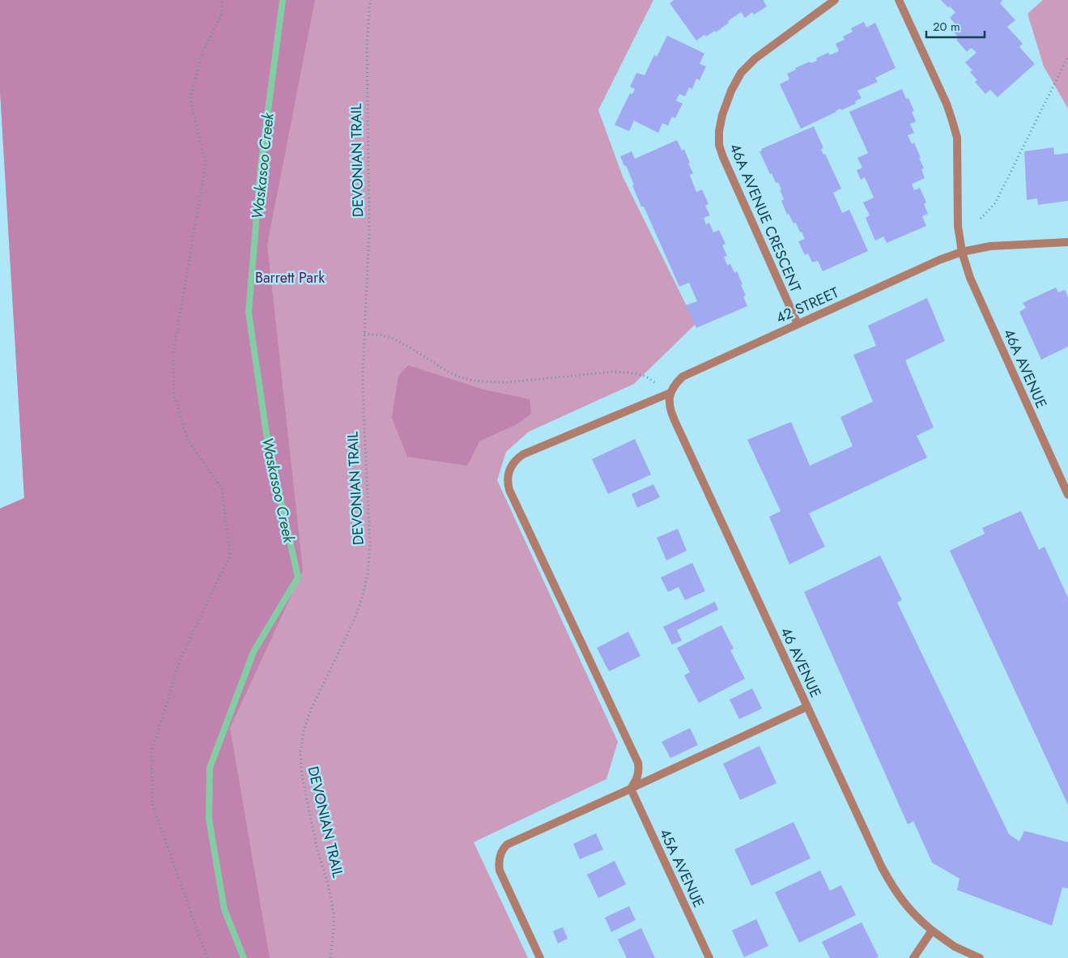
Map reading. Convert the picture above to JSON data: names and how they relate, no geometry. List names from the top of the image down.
{
  "streets": {
    "street": [
      "46A AVENUE CRESCENT",
      "42 STREET",
      "46A AVENUE",
      "46 AVENUE",
      "45A AVENUE"
    ],
    "path": ["DEVONIAN TRAIL"]
  },
  "crossings": [
    ["46A AVENUE CRESCENT", "42 STREET"],
    ["42 STREET", "46A AVENUE"],
    ["42 STREET", "46 AVENUE"]
  ],
  "water": ["Waskasoo Creek"],
  "parks": ["Barrett Park"],
  "scale_bar": "20 m"
}
